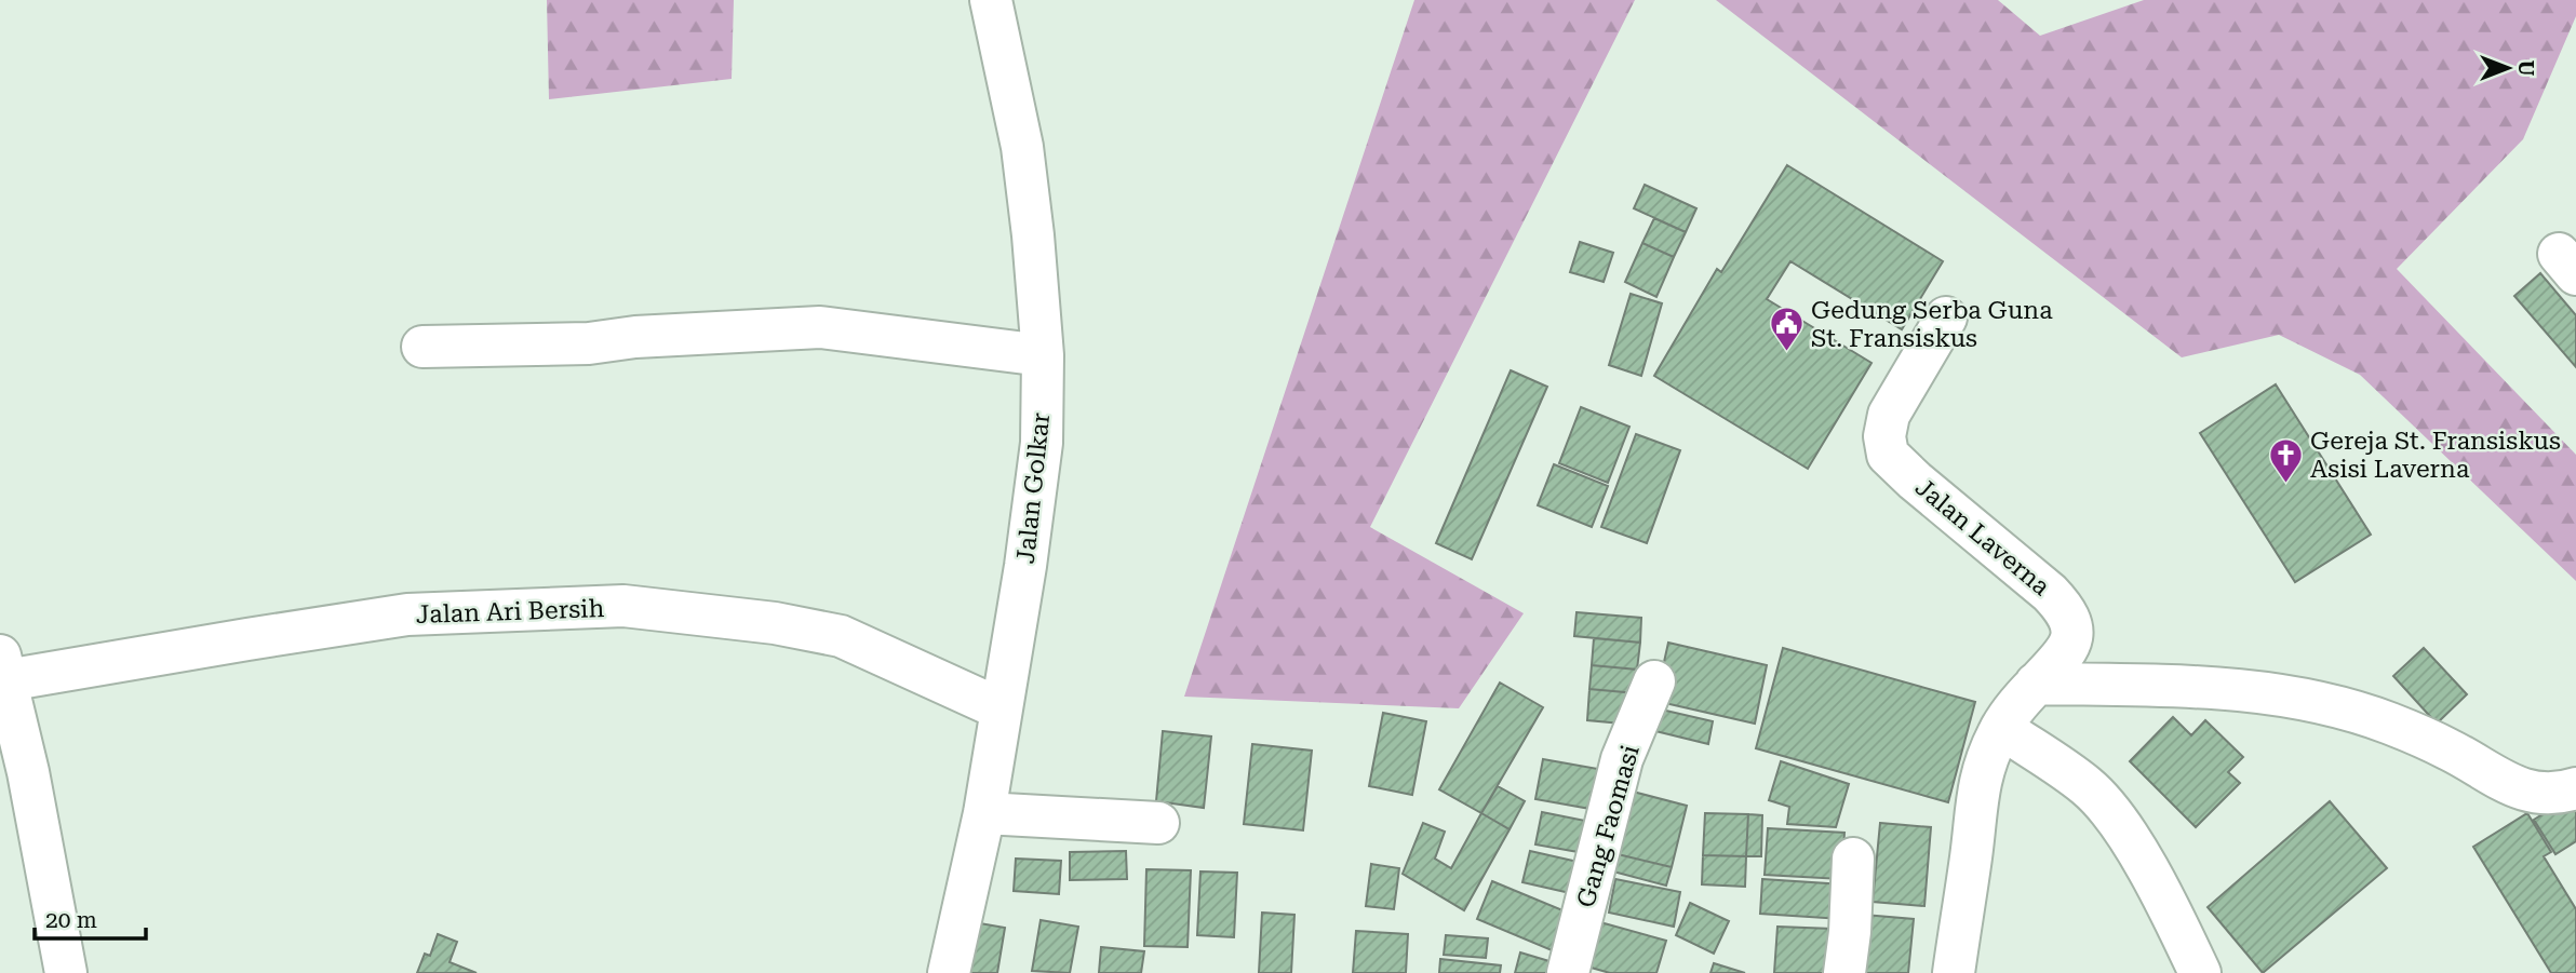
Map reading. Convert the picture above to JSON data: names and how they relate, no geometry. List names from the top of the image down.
{
  "streets": {
    "street": [
      "Jalan Golkar",
      "Jalan Laverna",
      "Jalan Ari Bersih",
      "Gang Faomasi"
    ]
  },
  "crossings": [
    ["Jalan Golkar", "Jalan Ari Bersih"]
  ],
  "places": {
    "public building": ["Gedung Serba Guna St. Fransiskus"],
    "church": ["Gereja St. Fransiskus Asisi Laverna"]
  },
  "scale_bar": "20 m",
  "north": "right"
}
